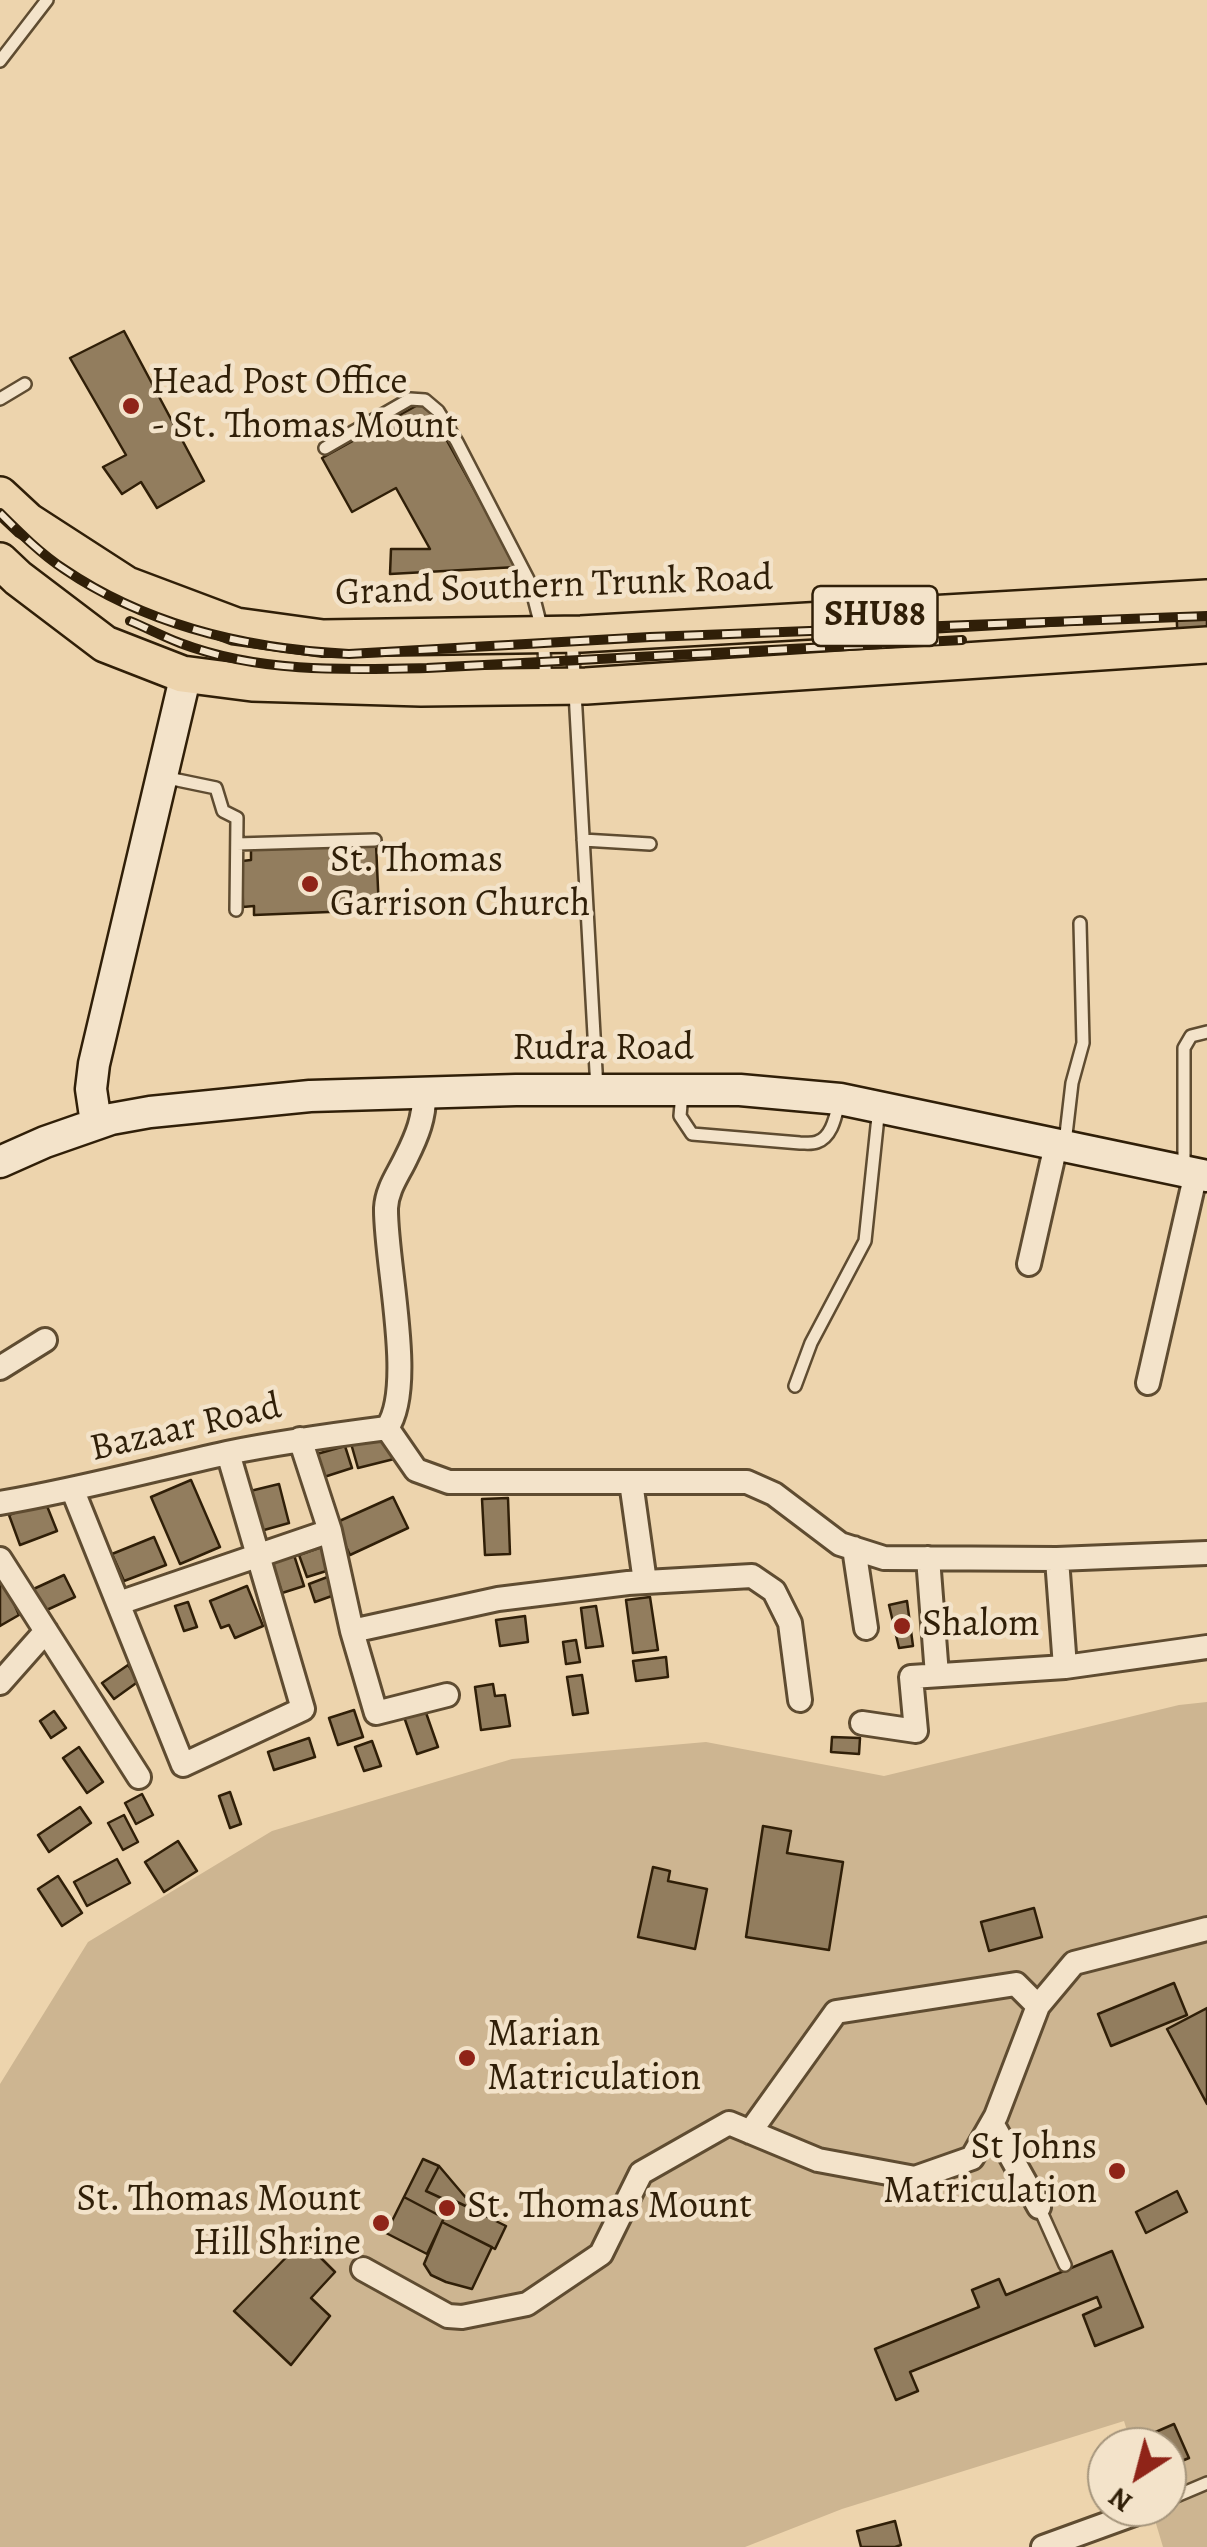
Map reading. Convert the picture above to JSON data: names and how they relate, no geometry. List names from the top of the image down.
{
  "streets": {
    "main road": ["Grand Southern Trunk Road", "SHU88"],
    "street": ["Rudra Road", "Bazaar Road"]
  },
  "places": [
    "Head Post Office - St. Thomas Mount",
    "St. Thomas Garrison Church",
    "Shalom",
    "Marian Matriculation",
    "St Johns Matriculation",
    "St. Thomas Mount",
    "St. Thomas Mount Hill Shrine"
  ],
  "north": "bottom left"
}
